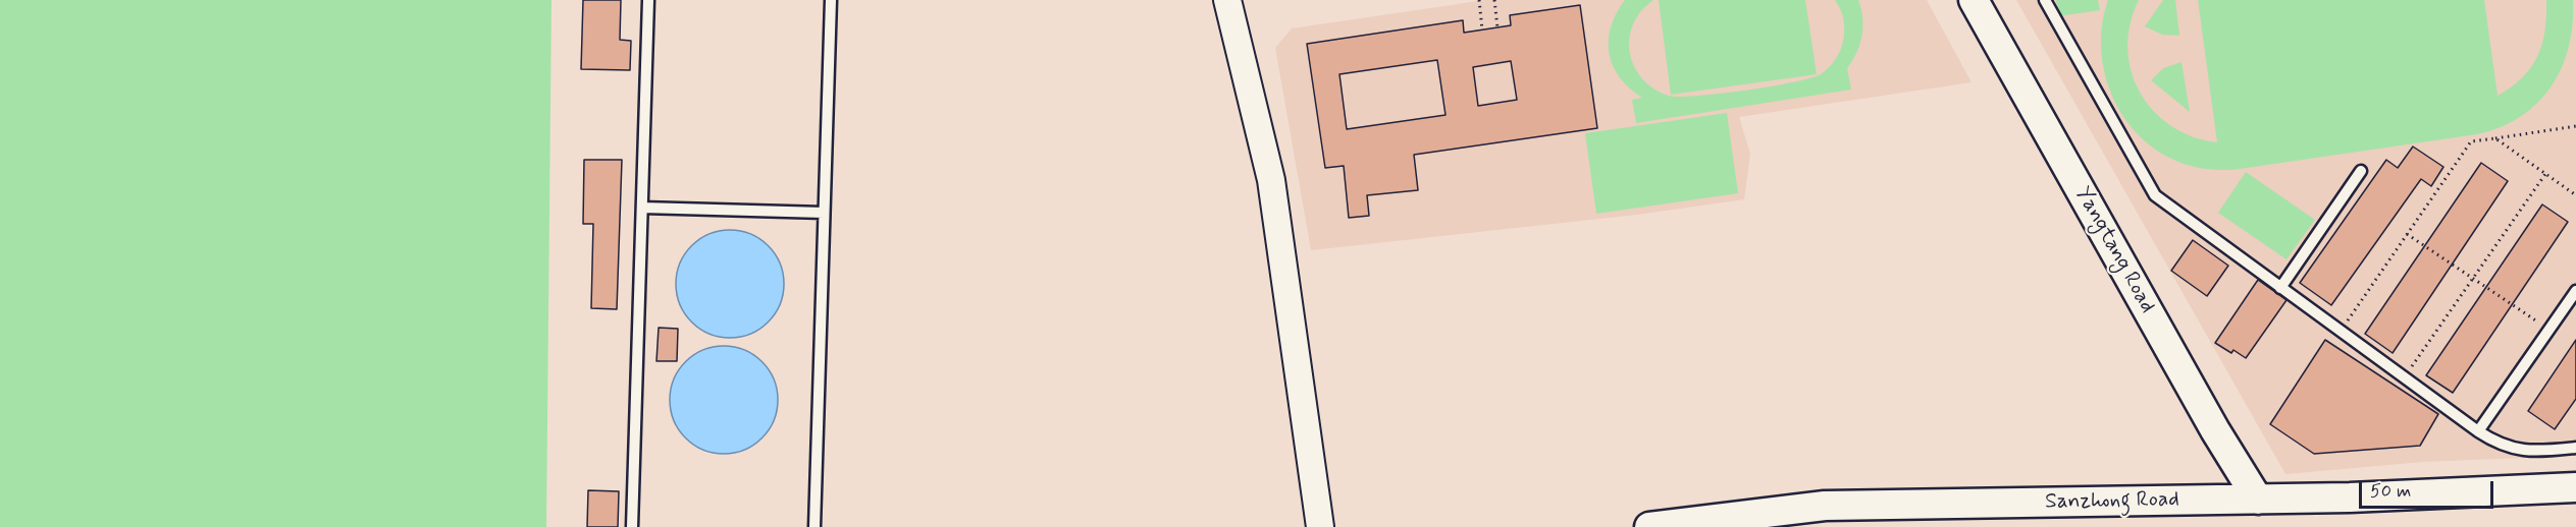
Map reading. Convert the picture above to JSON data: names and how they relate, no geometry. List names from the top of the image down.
{
  "streets": {
    "main road": ["Yangtang Road", "Sanzhong Road"]
  },
  "crossings": [
    ["Yangtang Road", "Sanzhong Road"]
  ],
  "scale_bar": "50 m"
}
